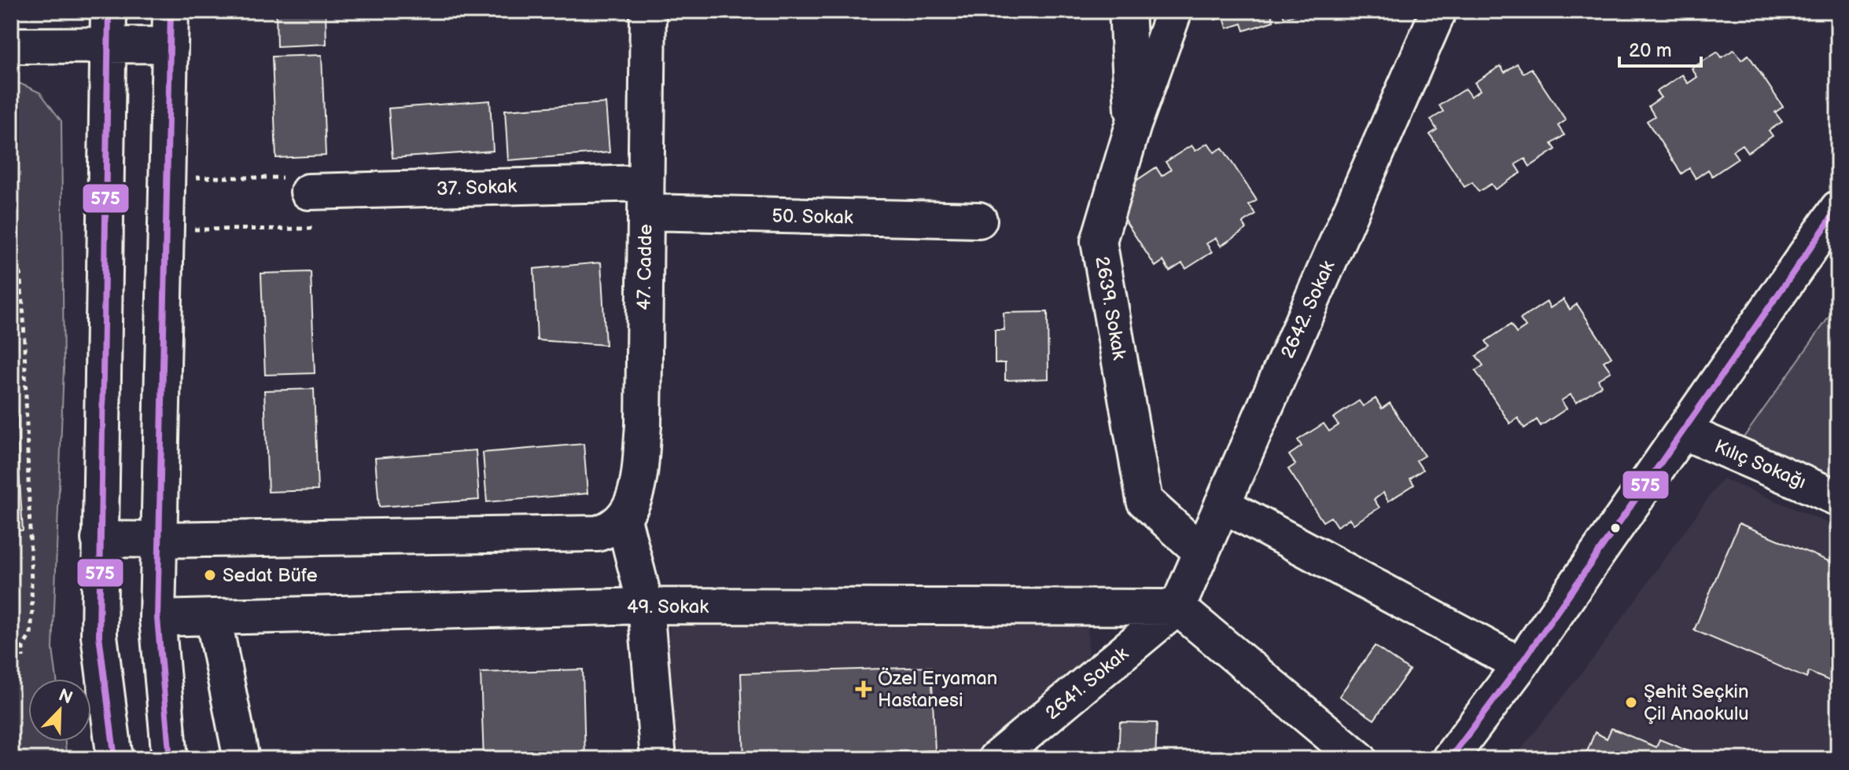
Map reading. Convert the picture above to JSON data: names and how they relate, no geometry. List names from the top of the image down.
{
  "streets": {
    "street": [
      "37. Sokak",
      "50. Sokak",
      "47. Cadde",
      "2639. Sokak",
      "2642. Sokak",
      "Kılıç Sokağı",
      "49. Sokak",
      "2641. Sokak"
    ]
  },
  "crossings": [
    ["37. Sokak", "50. Sokak"],
    ["37. Sokak", "47. Cadde"],
    ["50. Sokak", "47. Cadde"],
    ["2639. Sokak", "2642. Sokak"],
    ["2642. Sokak", "49. Sokak"],
    ["2642. Sokak", "2641. Sokak"],
    ["49. Sokak", "2641. Sokak"]
  ],
  "places": {
    "other": ["Sedat Büfe", "Şehit Seçkin Çil Anaokulu"],
    "health": ["Özel Eryaman Hastanesi"]
  },
  "lines": ["transit line 575"],
  "scale_bar": "20 m",
  "north": "top right"
}
